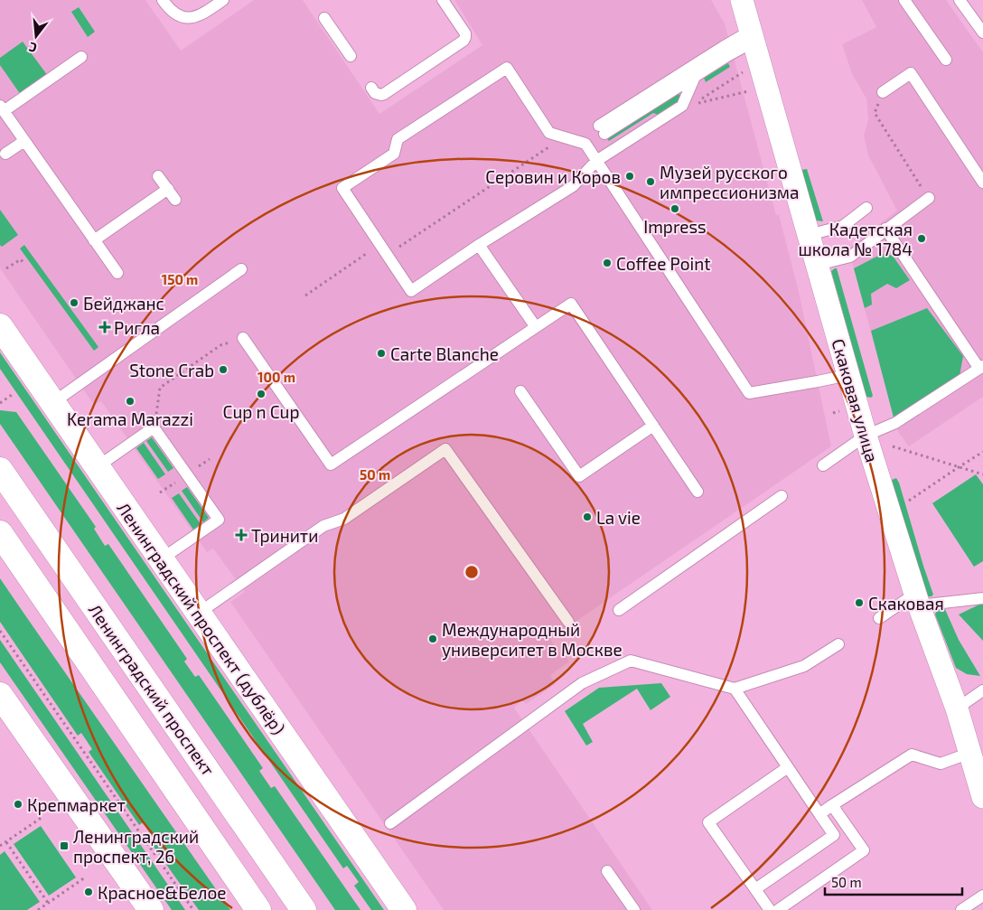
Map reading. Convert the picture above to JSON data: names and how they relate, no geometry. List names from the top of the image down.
{
  "streets": {
    "main road": ["Ленинградский проспект (дублёр)", "Ленинградский проспект"],
    "street": ["Скаковая улица"]
  },
  "places": {
    "other": [
      "Серовин и Коров",
      "Музей русского импрессионизма",
      "Impress",
      "Кадетская школа № 1784",
      "Coffee Point",
      "Бейджанс",
      "Carte Blanche",
      "Stone Crab",
      "Cup n Cup",
      "Kerama Marazzi",
      "La vie",
      "Скаковая",
      "Международный университет в Москве",
      "Крепмаркет",
      "Красное&Белое"
    ],
    "health": ["Ригла", "Тринити"],
    "transit": ["Ленинградский проспект, 26"]
  },
  "scale_bar": "50 m",
  "north": "bottom",
  "rings": ["150 m", "100 m", "50 m"]
}
